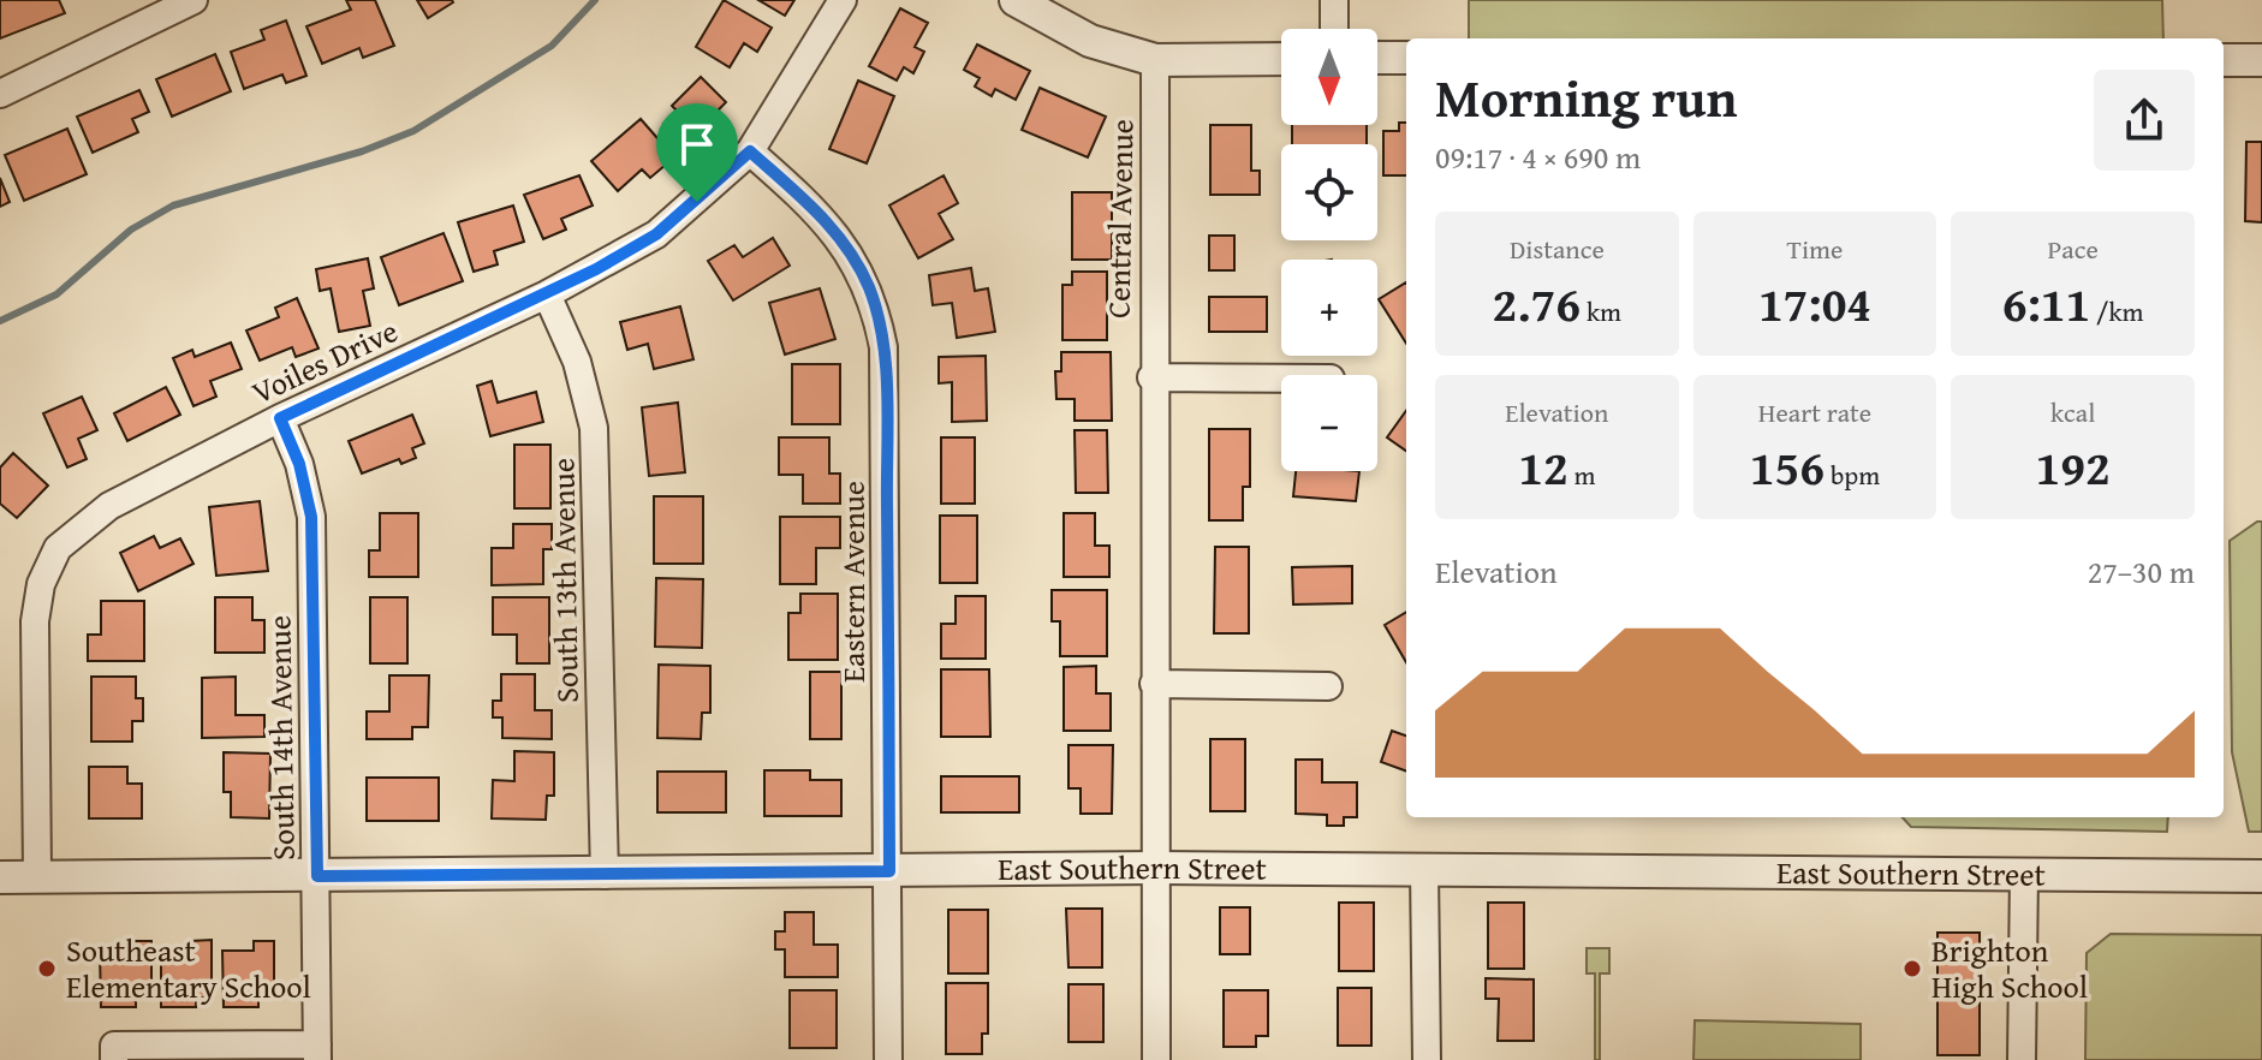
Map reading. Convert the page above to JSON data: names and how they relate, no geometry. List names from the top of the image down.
{
  "streets": {
    "street": [
      "Central Avenue",
      "Voiles Drive",
      "South 13th Avenue",
      "Eastern Avenue",
      "South 14th Avenue",
      "East Southern Street"
    ]
  },
  "crossings": [
    ["Central Avenue", "East Southern Street"],
    ["Voiles Drive", "South 13th Avenue"],
    ["Voiles Drive", "Eastern Avenue"],
    ["Voiles Drive", "South 14th Avenue"],
    ["Voiles Drive", "East Southern Street"],
    ["South 13th Avenue", "East Southern Street"],
    ["Eastern Avenue", "East Southern Street"],
    ["South 14th Avenue", "East Southern Street"]
  ],
  "places": ["Southeast Elementary School", "Brighton High School"],
  "north": "bottom",
  "page": {
    "map_buttons": ["+", "−"],
    "heading": ["Morning run", "09:17 · 4 × 690 m"],
    "stats": [
      ["Distance", "2.76 km"],
      ["Time", "17:04"],
      ["Pace", "6:11 /km"],
      ["Elevation", "12 m"],
      ["Heart rate", "156 bpm"],
      ["kcal", "192"]
    ],
    "chart": ["Elevation", "27–30 m"]
  }
}
